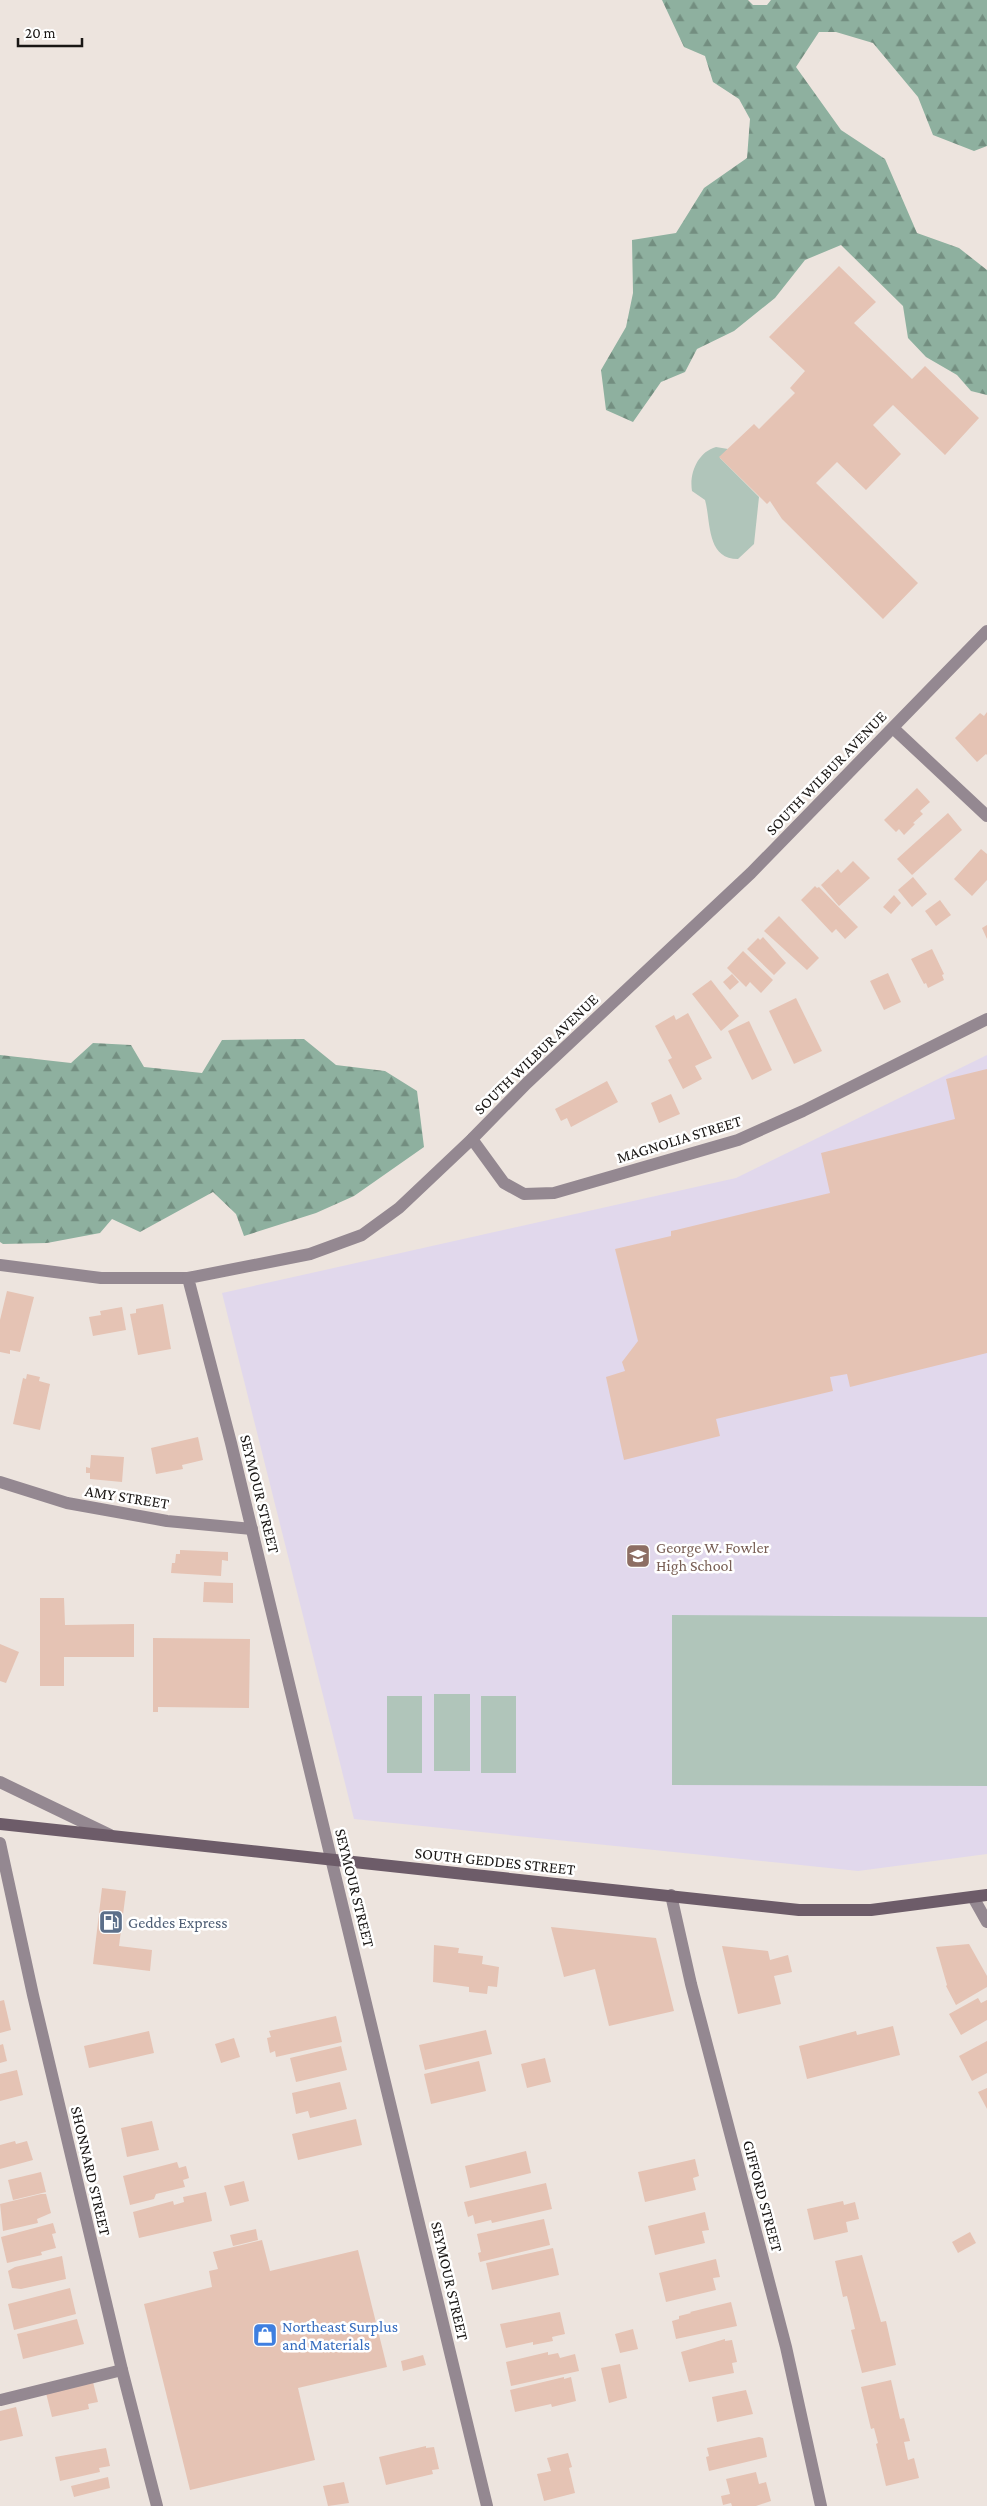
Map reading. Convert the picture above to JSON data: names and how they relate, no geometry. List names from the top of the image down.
{
  "streets": {
    "main road": ["SOUTH GEDDES STREET"],
    "street": [
      "SOUTH WILBUR AVENUE",
      "MAGNOLIA STREET",
      "SEYMOUR STREET",
      "AMY STREET",
      "SHONNARD STREET",
      "GIFFORD STREET"
    ]
  },
  "crossings": [
    ["SOUTH WILBUR AVENUE", "MAGNOLIA STREET"],
    ["SOUTH WILBUR AVENUE", "SEYMOUR STREET"],
    ["SEYMOUR STREET", "AMY STREET"],
    ["SEYMOUR STREET", "SOUTH GEDDES STREET"],
    ["SOUTH GEDDES STREET", "GIFFORD STREET"]
  ],
  "places": {
    "school or university": ["George W. Fowler High School"],
    "fuel station": ["Geddes Express"],
    "shop": ["Northeast Surplus and Materials"]
  },
  "scale_bar": "20 m"
}
